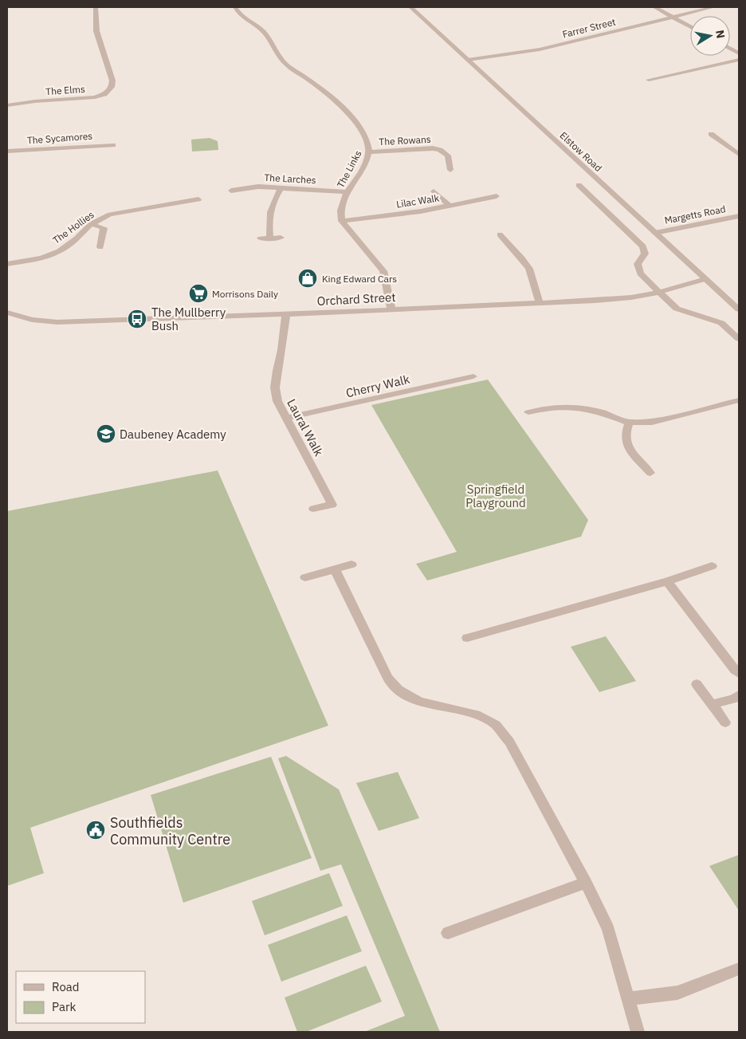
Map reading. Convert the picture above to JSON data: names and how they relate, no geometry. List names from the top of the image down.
{
  "streets": {
    "street": [
      "Farrer Street",
      "The Elms",
      "The Sycamores",
      "The Rowans",
      "Elstow Road",
      "The Links",
      "The Larches",
      "Lilac Walk",
      "Margetts Road",
      "The Hollies",
      "Orchard Street",
      "Cherry Walk",
      "Laural Walk"
    ]
  },
  "crossings": [
    ["Farrer Street", "Elstow Road"],
    ["The Rowans", "The Links"],
    ["Elstow Road", "Margetts Road"],
    ["Elstow Road", "Orchard Street"],
    ["The Links", "The Larches"],
    ["The Links", "Lilac Walk"],
    ["Orchard Street", "Laural Walk"],
    ["Cherry Walk", "Laural Walk"]
  ],
  "parks": ["Springfield Playground"],
  "places": {
    "shop": ["King Edward Cars"],
    "supermarket": ["Morrisons Daily"],
    "bus stop": ["The Mullberry Bush"],
    "school or university": ["Daubeney Academy"],
    "public building": ["Southfields Community Centre"]
  },
  "legend": ["Road", "Park"],
  "north": "right"
}
